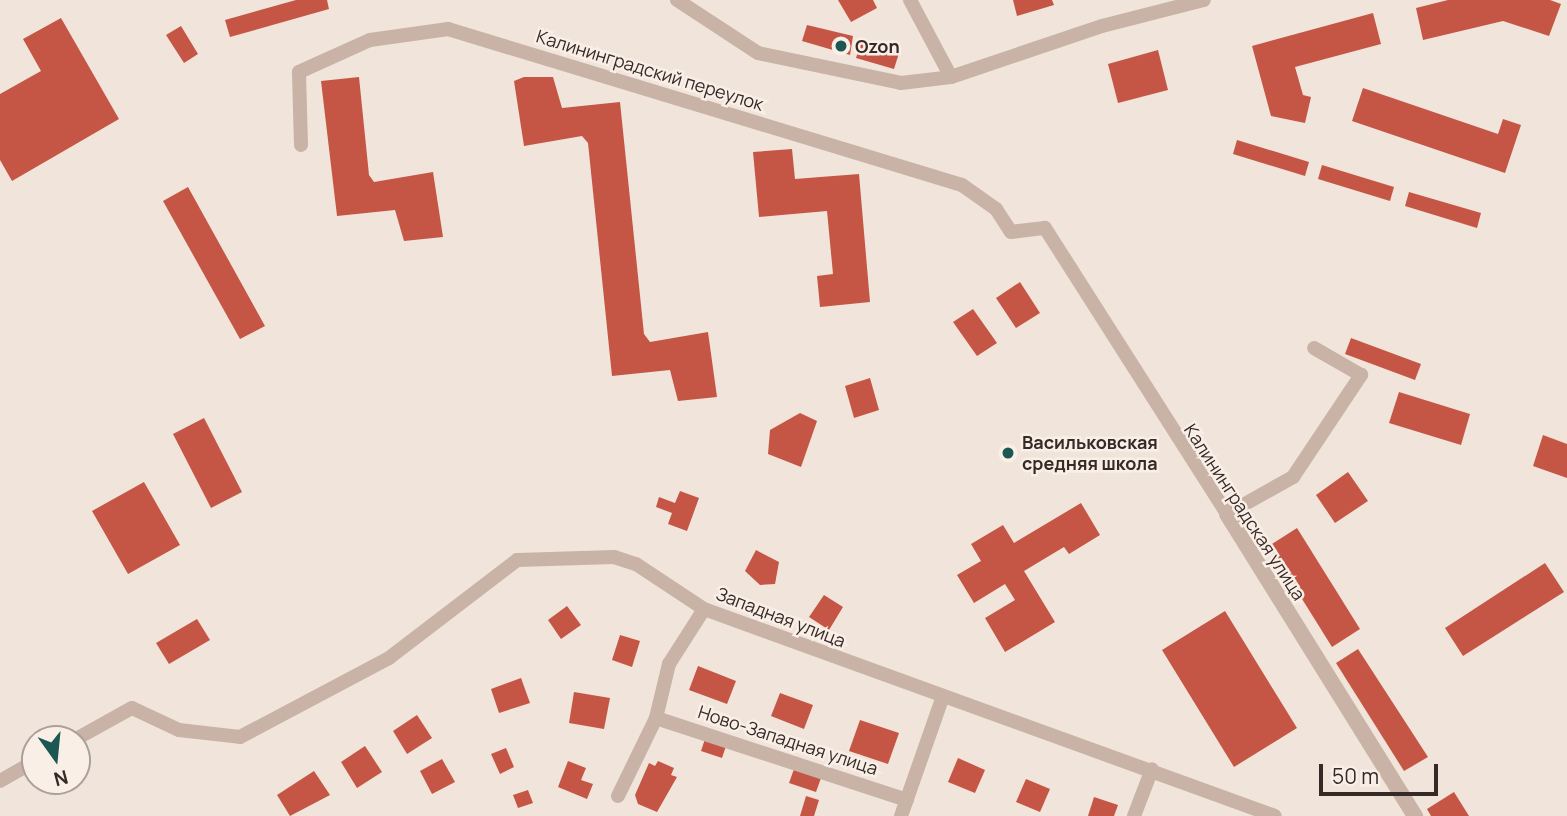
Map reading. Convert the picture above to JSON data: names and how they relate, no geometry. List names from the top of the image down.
{
  "streets": {
    "street": [
      "Калининградский переулок",
      "Калининградская улица",
      "Западная улица",
      "Ново-Западная улица"
    ]
  },
  "crossings": [
    ["Калининградский переулок", "Калининградская улица"]
  ],
  "places": ["Ozon", "Васильковская средняя школа"],
  "scale_bar": "50 m",
  "north": "bottom"
}
